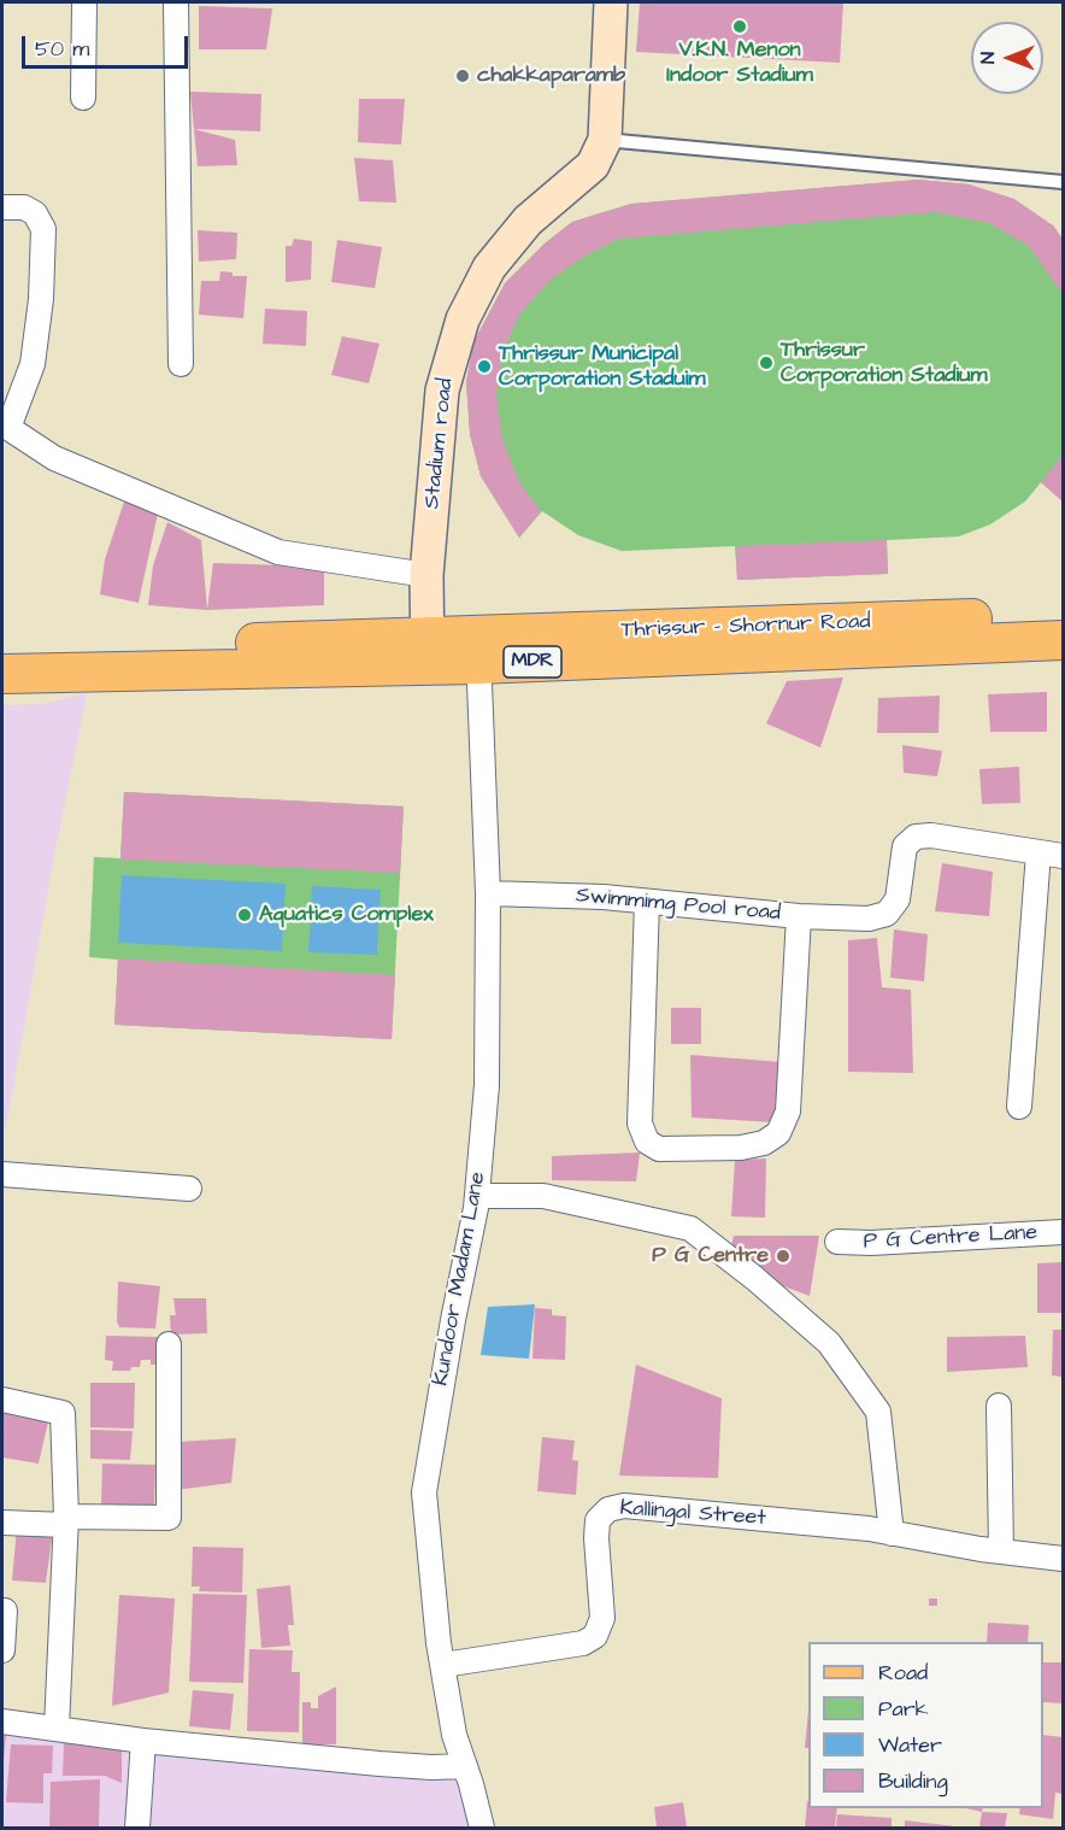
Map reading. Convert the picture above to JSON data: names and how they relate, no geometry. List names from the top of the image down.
{
  "streets": {
    "main road": ["Stadium road", "Thrissur - Shornur Road", "MDR"],
    "street": [
      "Swimmimg Pool road",
      "P G Centre Lane",
      "Kundoor Madam Lane",
      "Kallingal Street"
    ]
  },
  "crossings": [
    ["Stadium road", "Thrissur - Shornur Road"],
    ["Stadium road", "MDR"],
    ["Thrissur - Shornur Road", "MDR"],
    ["Thrissur - Shornur Road", "Kundoor Madam Lane"],
    ["MDR", "Kundoor Madam Lane"],
    ["Swimmimg Pool road", "Kundoor Madam Lane"],
    ["Kundoor Madam Lane", "Kallingal Street"]
  ],
  "places": [
    "V.K.N. Menon Indoor Stadium",
    "chakkaparamb",
    "Thrissur Corporation Stadium",
    "Thrissur Municipal Corporation Staduim",
    "Aquatics Complex",
    "P G Centre"
  ],
  "legend": [
    "Road",
    "Park",
    "Water",
    "Building"
  ],
  "scale_bar": "50 m",
  "north": "left"
}
